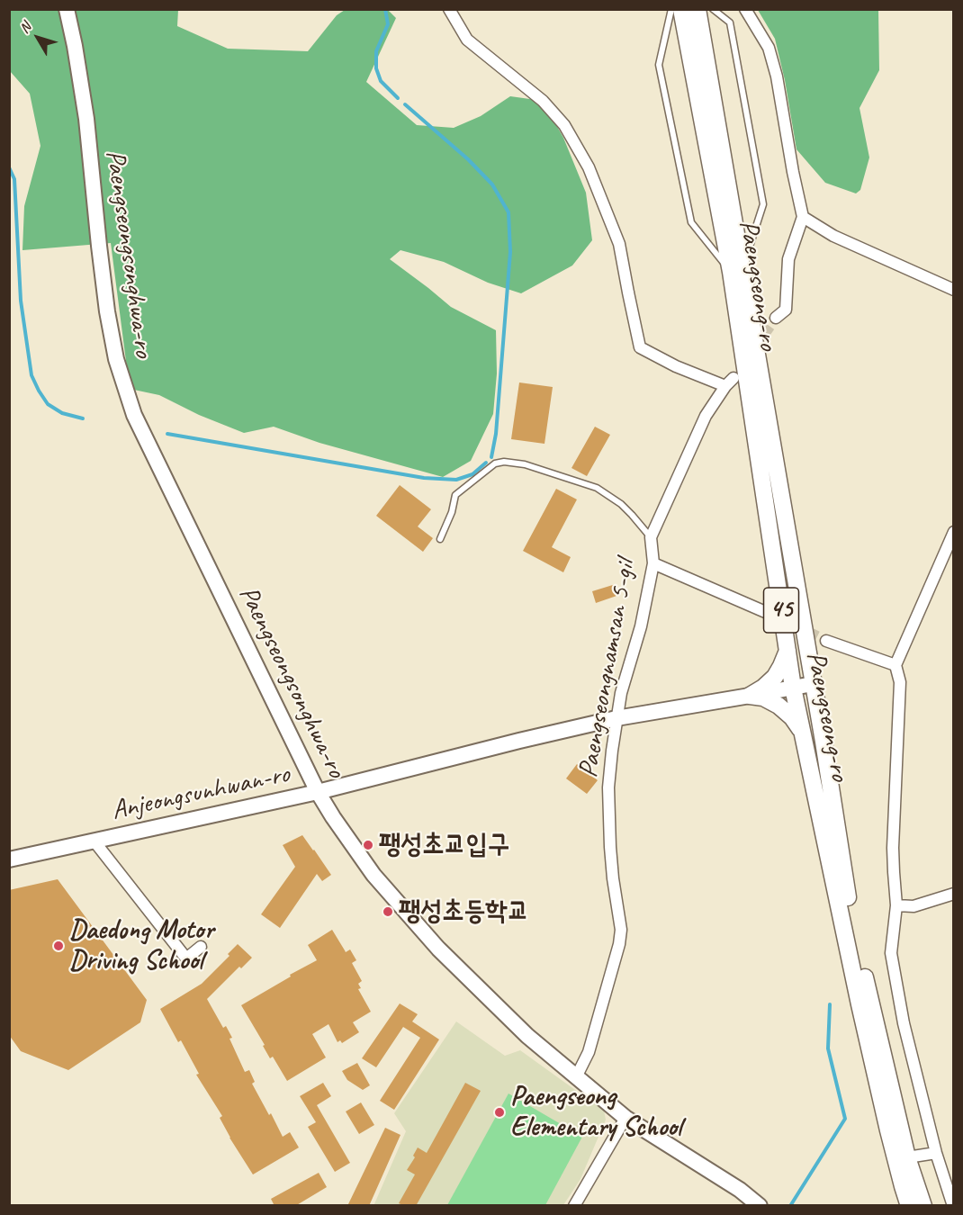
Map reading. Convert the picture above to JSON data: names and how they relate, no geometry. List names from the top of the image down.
{
  "streets": {
    "main road": ["Paengseong-ro", "45"],
    "street": ["Paengseongsonghwa-ro", "Paengseongnamsan 5-gil", "Anjeongsunhwan-ro"]
  },
  "crossings": [
    ["Paengseongsonghwa-ro", "Paengseongnamsan 5-gil"],
    ["Paengseongsonghwa-ro", "Anjeongsunhwan-ro"],
    ["Paengseong-ro", "Anjeongsunhwan-ro"],
    ["Paengseongnamsan 5-gil", "Anjeongsunhwan-ro"]
  ],
  "places": [
    "팽성초교입구",
    "팽성초등학교",
    "Daedong Motor Driving School",
    "Paengseong Elementary School"
  ],
  "north": "top left"
}
